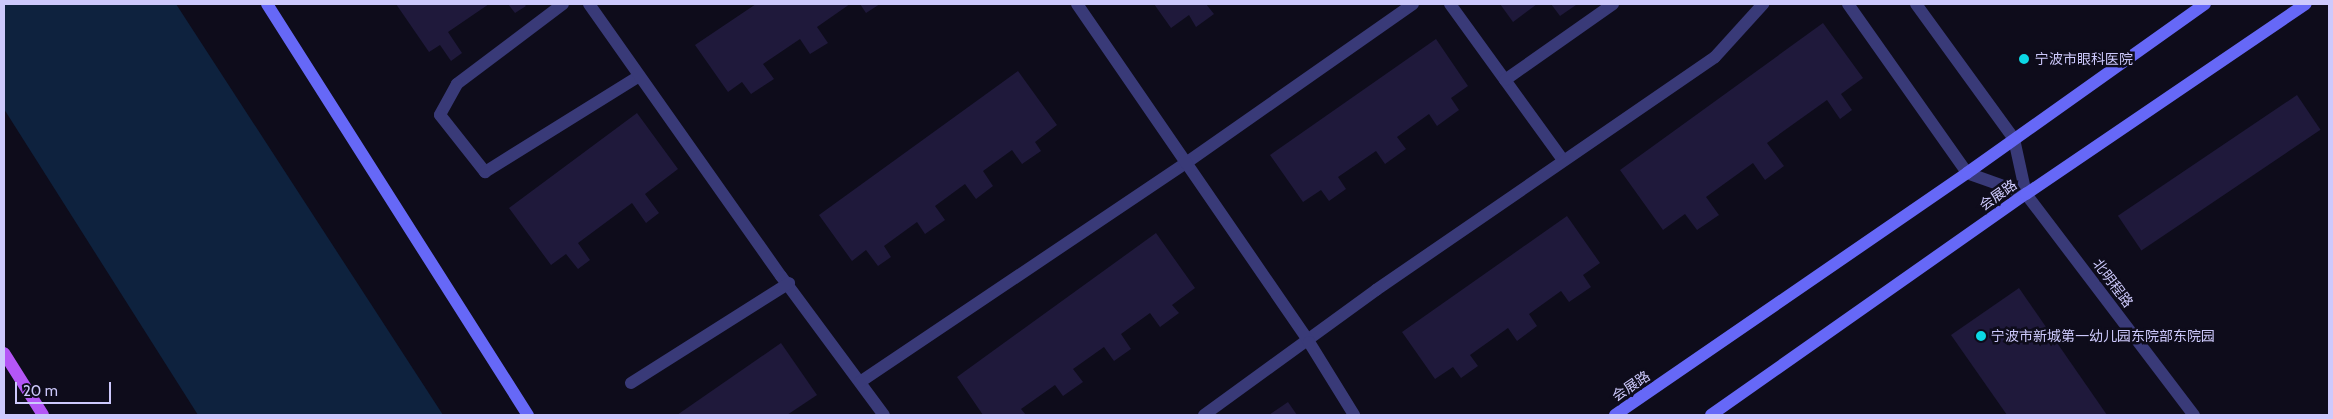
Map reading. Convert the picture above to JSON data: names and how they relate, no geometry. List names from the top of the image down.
{
  "streets": {
    "street": ["会展路", "北明程路"]
  },
  "crossings": [
    ["会展路", "北明程路"]
  ],
  "places": ["宁波市眼科医院", "宁波市新城第一幼儿园东院部东院园"],
  "scale_bar": "20 m"
}
